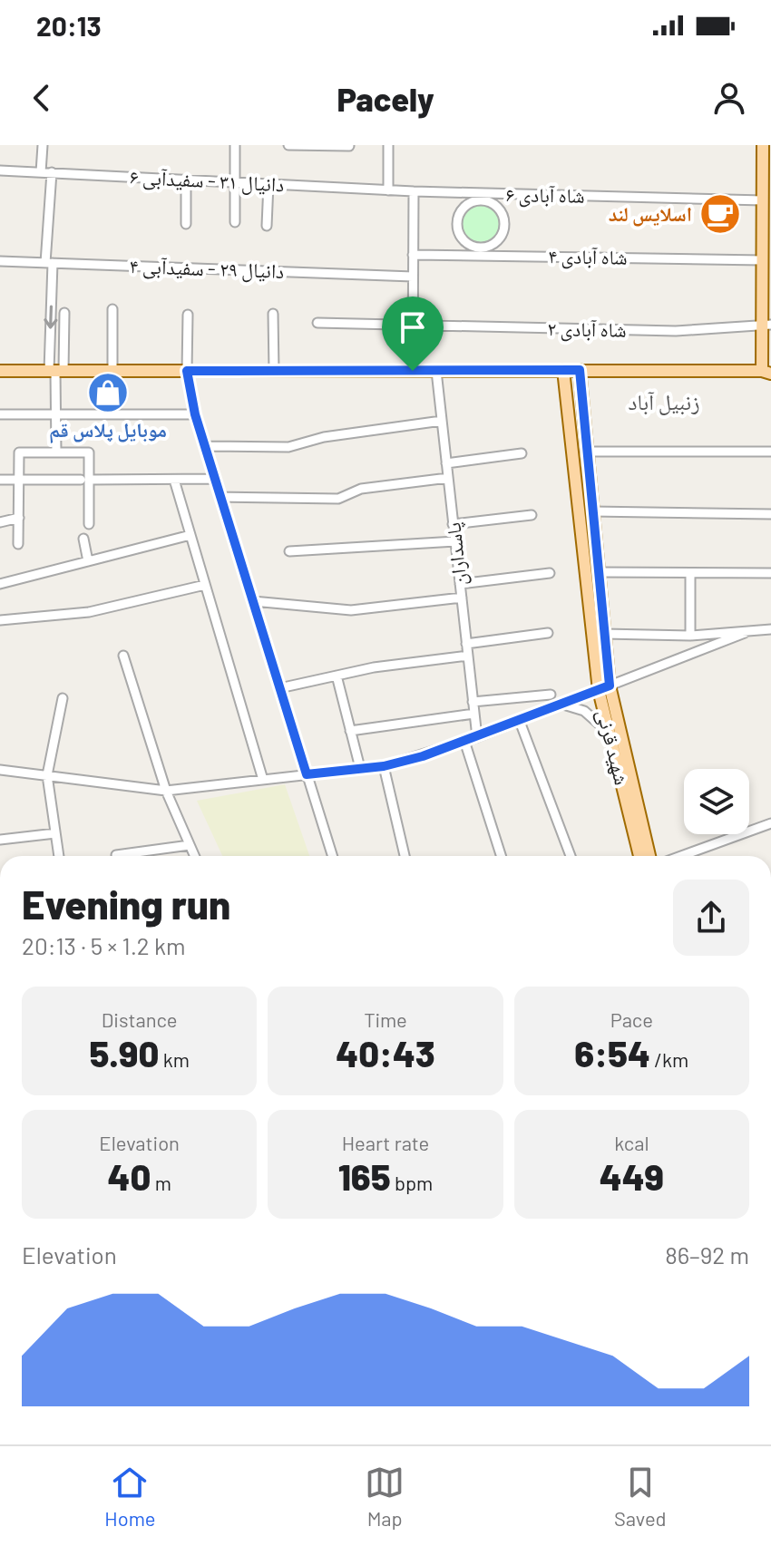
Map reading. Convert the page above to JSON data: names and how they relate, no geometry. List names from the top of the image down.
{
  "streets": {
    "main road": ["شهید قرنی"],
    "street": [
      "دانیال ۳۱ - سفیدآبی ۶",
      "شاه آبادی ۶",
      "شاه آبادی ۴",
      "دانیال ۲۹ - سفیدآبی ۴",
      "شاه آبادی ۲",
      "پاسداران"
    ]
  },
  "crossings": [
    ["دانیال ۳۱ - سفیدآبی ۶", "شاه آبادی ۶"],
    ["شاه آبادی ۶", "شاه آبادی ۴"]
  ],
  "districts": ["زنبیل آباد"],
  "places": {
    "cafe": ["اسلایس لند"],
    "shop": ["موبایل پلاس قم"]
  },
  "page": {
    "status": "20:13",
    "header": "Pacely",
    "heading": ["Evening run", "20:13 · 5 × 1.2 km"],
    "stats": [
      ["Distance", "5.90 km"],
      ["Time", "40:43"],
      ["Pace", "6:54 /km"],
      ["Elevation", "40 m"],
      ["Heart rate", "165 bpm"],
      ["kcal", "449"]
    ],
    "chart": ["Elevation", "86–92 m"],
    "tabs": ["Home", "Map", "Saved"]
  }
}
